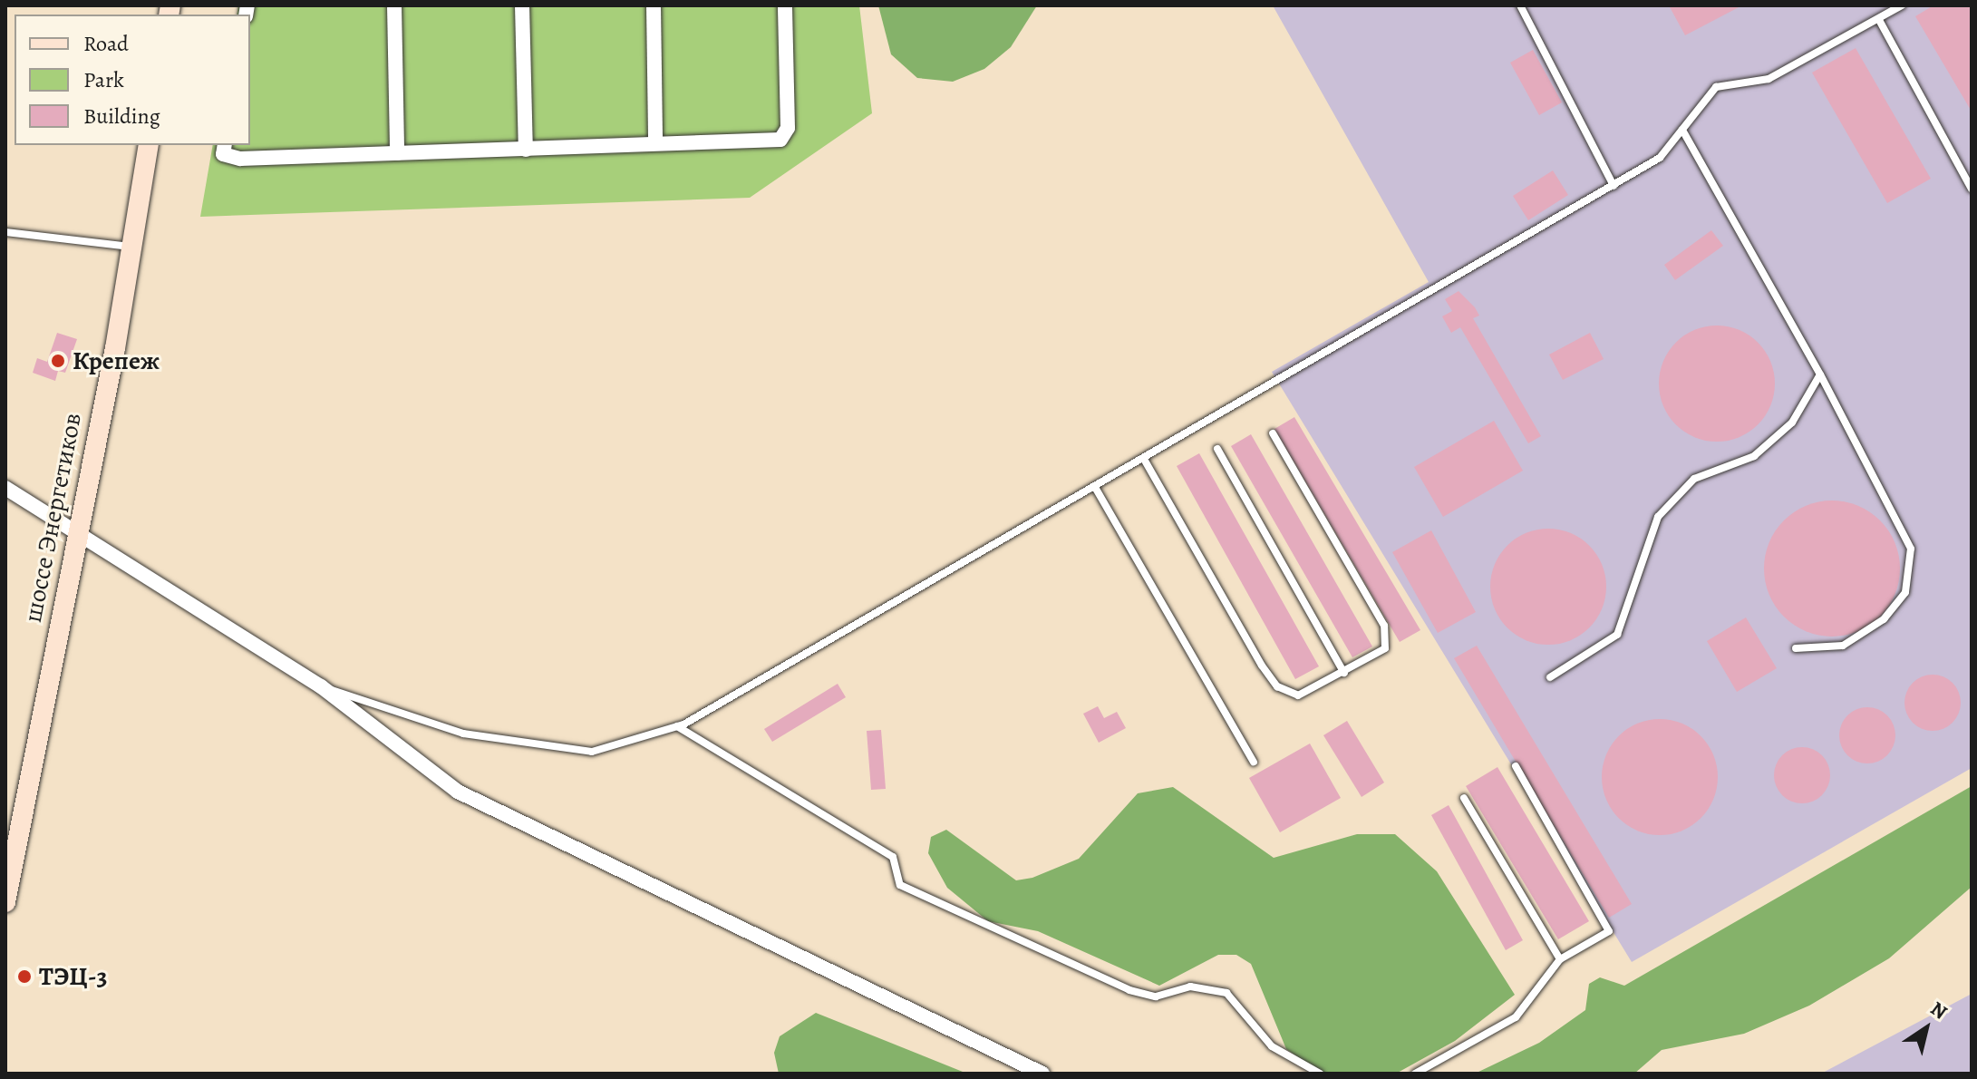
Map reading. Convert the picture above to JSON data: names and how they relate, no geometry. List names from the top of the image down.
{
  "streets": {
    "main road": ["шоссе Энергетиков"]
  },
  "places": ["Крепеж", "ТЭЦ-3"],
  "legend": ["Road", "Park", "Building"],
  "north": "top right"
}
